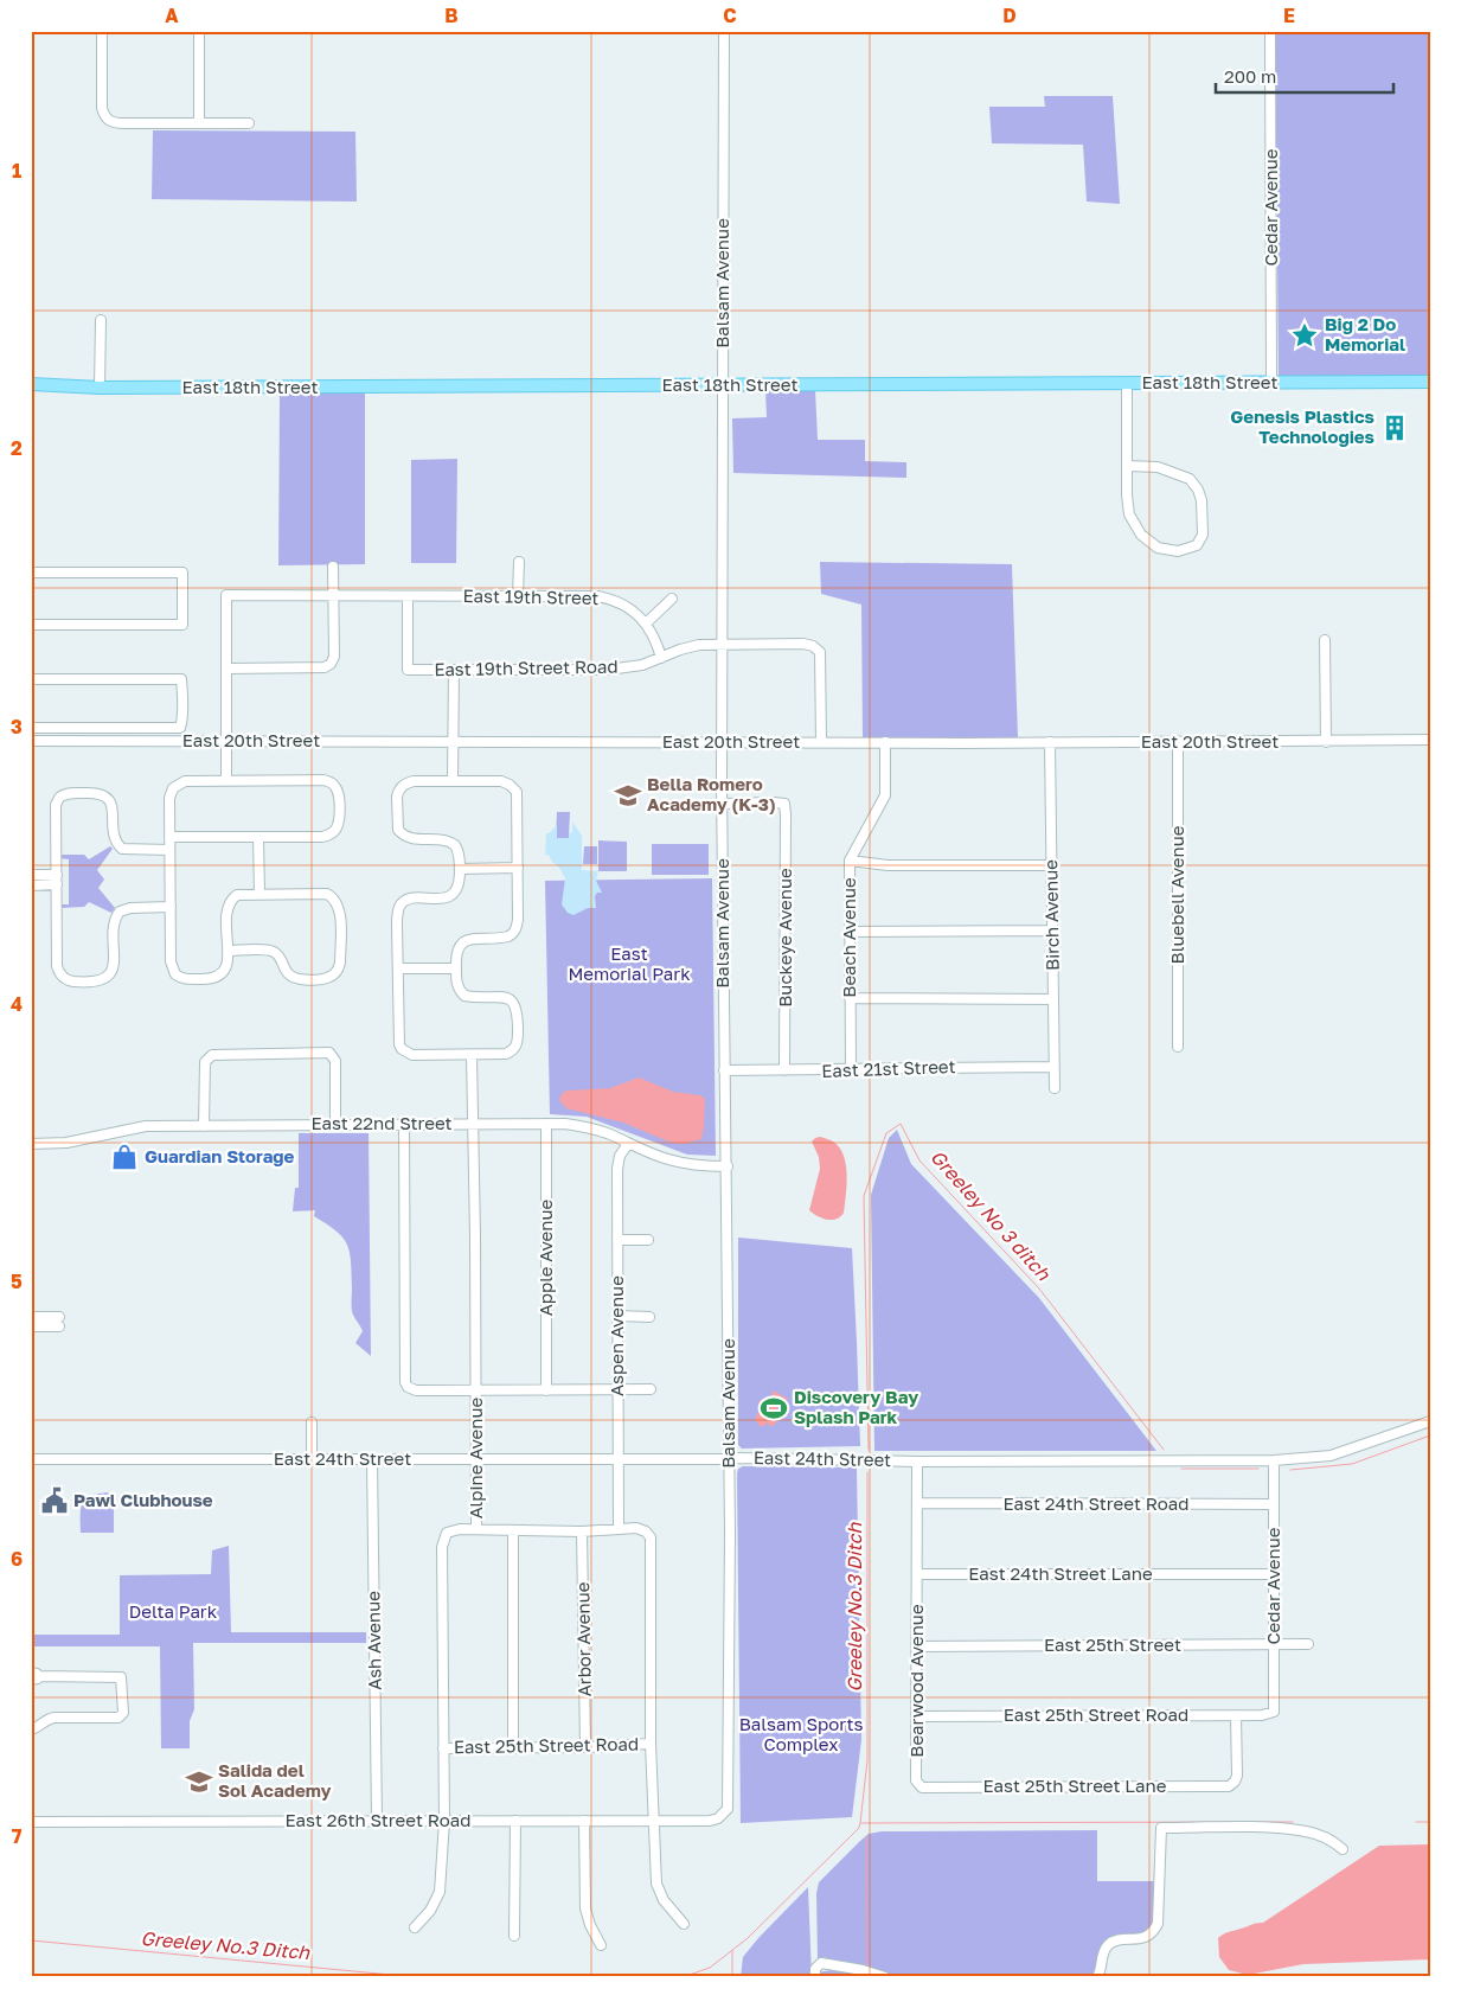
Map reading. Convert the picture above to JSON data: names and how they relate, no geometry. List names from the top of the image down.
{
  "streets": {
    "main road": ["East 18th Street"],
    "street": [
      "Cedar Avenue",
      "Balsam Avenue",
      "East 19th Street",
      "East 19th Street Road",
      "East 20th Street",
      "Bluebell Avenue",
      "Birch Avenue",
      "Buckeye Avenue",
      "Beach Avenue",
      "East 21st Street",
      "East 22nd Street",
      "Apple Avenue",
      "Aspen Avenue",
      "Alpine Avenue",
      "East 24th Street",
      "East 24th Street Road",
      "East 24th Street Lane",
      "Arbor Avenue",
      "Ash Avenue",
      "East 25th Street",
      "Bearwood Avenue",
      "East 25th Street Road",
      "East 25th Street Lane",
      "East 26th Street Road"
    ]
  },
  "crossings": [
    ["Cedar Avenue", "East 18th Street"],
    ["Cedar Avenue", "East 24th Street"],
    ["Cedar Avenue", "East 24th Street Road"],
    ["Cedar Avenue", "East 24th Street Lane"],
    ["Cedar Avenue", "East 25th Street"],
    ["Cedar Avenue", "East 25th Street Road"],
    ["Balsam Avenue", "East 18th Street"],
    ["Balsam Avenue", "East 19th Street Road"],
    ["Balsam Avenue", "East 20th Street"],
    ["Balsam Avenue", "Buckeye Avenue"],
    ["Balsam Avenue", "East 21st Street"],
    ["Balsam Avenue", "East 22nd Street"],
    ["Balsam Avenue", "East 24th Street"],
    ["Balsam Avenue", "East 26th Street Road"],
    ["East 19th Street", "East 19th Street Road"],
    ["East 19th Street Road", "East 20th Street"],
    ["East 20th Street", "Bluebell Avenue"],
    ["East 20th Street", "Birch Avenue"],
    ["East 20th Street", "Beach Avenue"],
    ["Birch Avenue", "East 21st Street"],
    ["Buckeye Avenue", "East 21st Street"],
    ["Beach Avenue", "East 21st Street"],
    ["East 22nd Street", "Apple Avenue"],
    ["East 22nd Street", "Aspen Avenue"],
    ["East 22nd Street", "Alpine Avenue"],
    ["Aspen Avenue", "East 24th Street"],
    ["Alpine Avenue", "East 24th Street"],
    ["Alpine Avenue", "East 25th Street Road"],
    ["Alpine Avenue", "East 26th Street Road"],
    ["East 24th Street", "Ash Avenue"],
    ["East 24th Street Lane", "Bearwood Avenue"],
    ["Arbor Avenue", "East 25th Street Road"],
    ["Ash Avenue", "East 26th Street Road"],
    ["East 25th Street", "Bearwood Avenue"],
    ["Bearwood Avenue", "East 25th Street Road"],
    ["Bearwood Avenue", "East 25th Street Lane"],
    ["East 25th Street Road", "East 25th Street Lane"]
  ],
  "water": ["Greeley No 3 ditch", "Greeley No.3 Ditch"],
  "parks": ["East Memorial Park", "Delta Park", "Balsam Sports Complex"],
  "places": {
    "place": ["Big 2 Do Memorial"],
    "building": ["Genesis Plastics Technologies"],
    "school or university": ["Bella Romero Academy (K-3)", "Salida del Sol Academy"],
    "shop": ["Guardian Storage"],
    "sports": ["Discovery Bay Splash Park"],
    "public building": ["Pawl Clubhouse"]
  },
  "scale_bar": "200 m",
  "grid": {
    "columns": [
      "A",
      "B",
      "C",
      "D",
      "E"
    ],
    "rows": [
      "1",
      "2",
      "3",
      "4",
      "5",
      "6",
      "7"
    ]
  }
}
